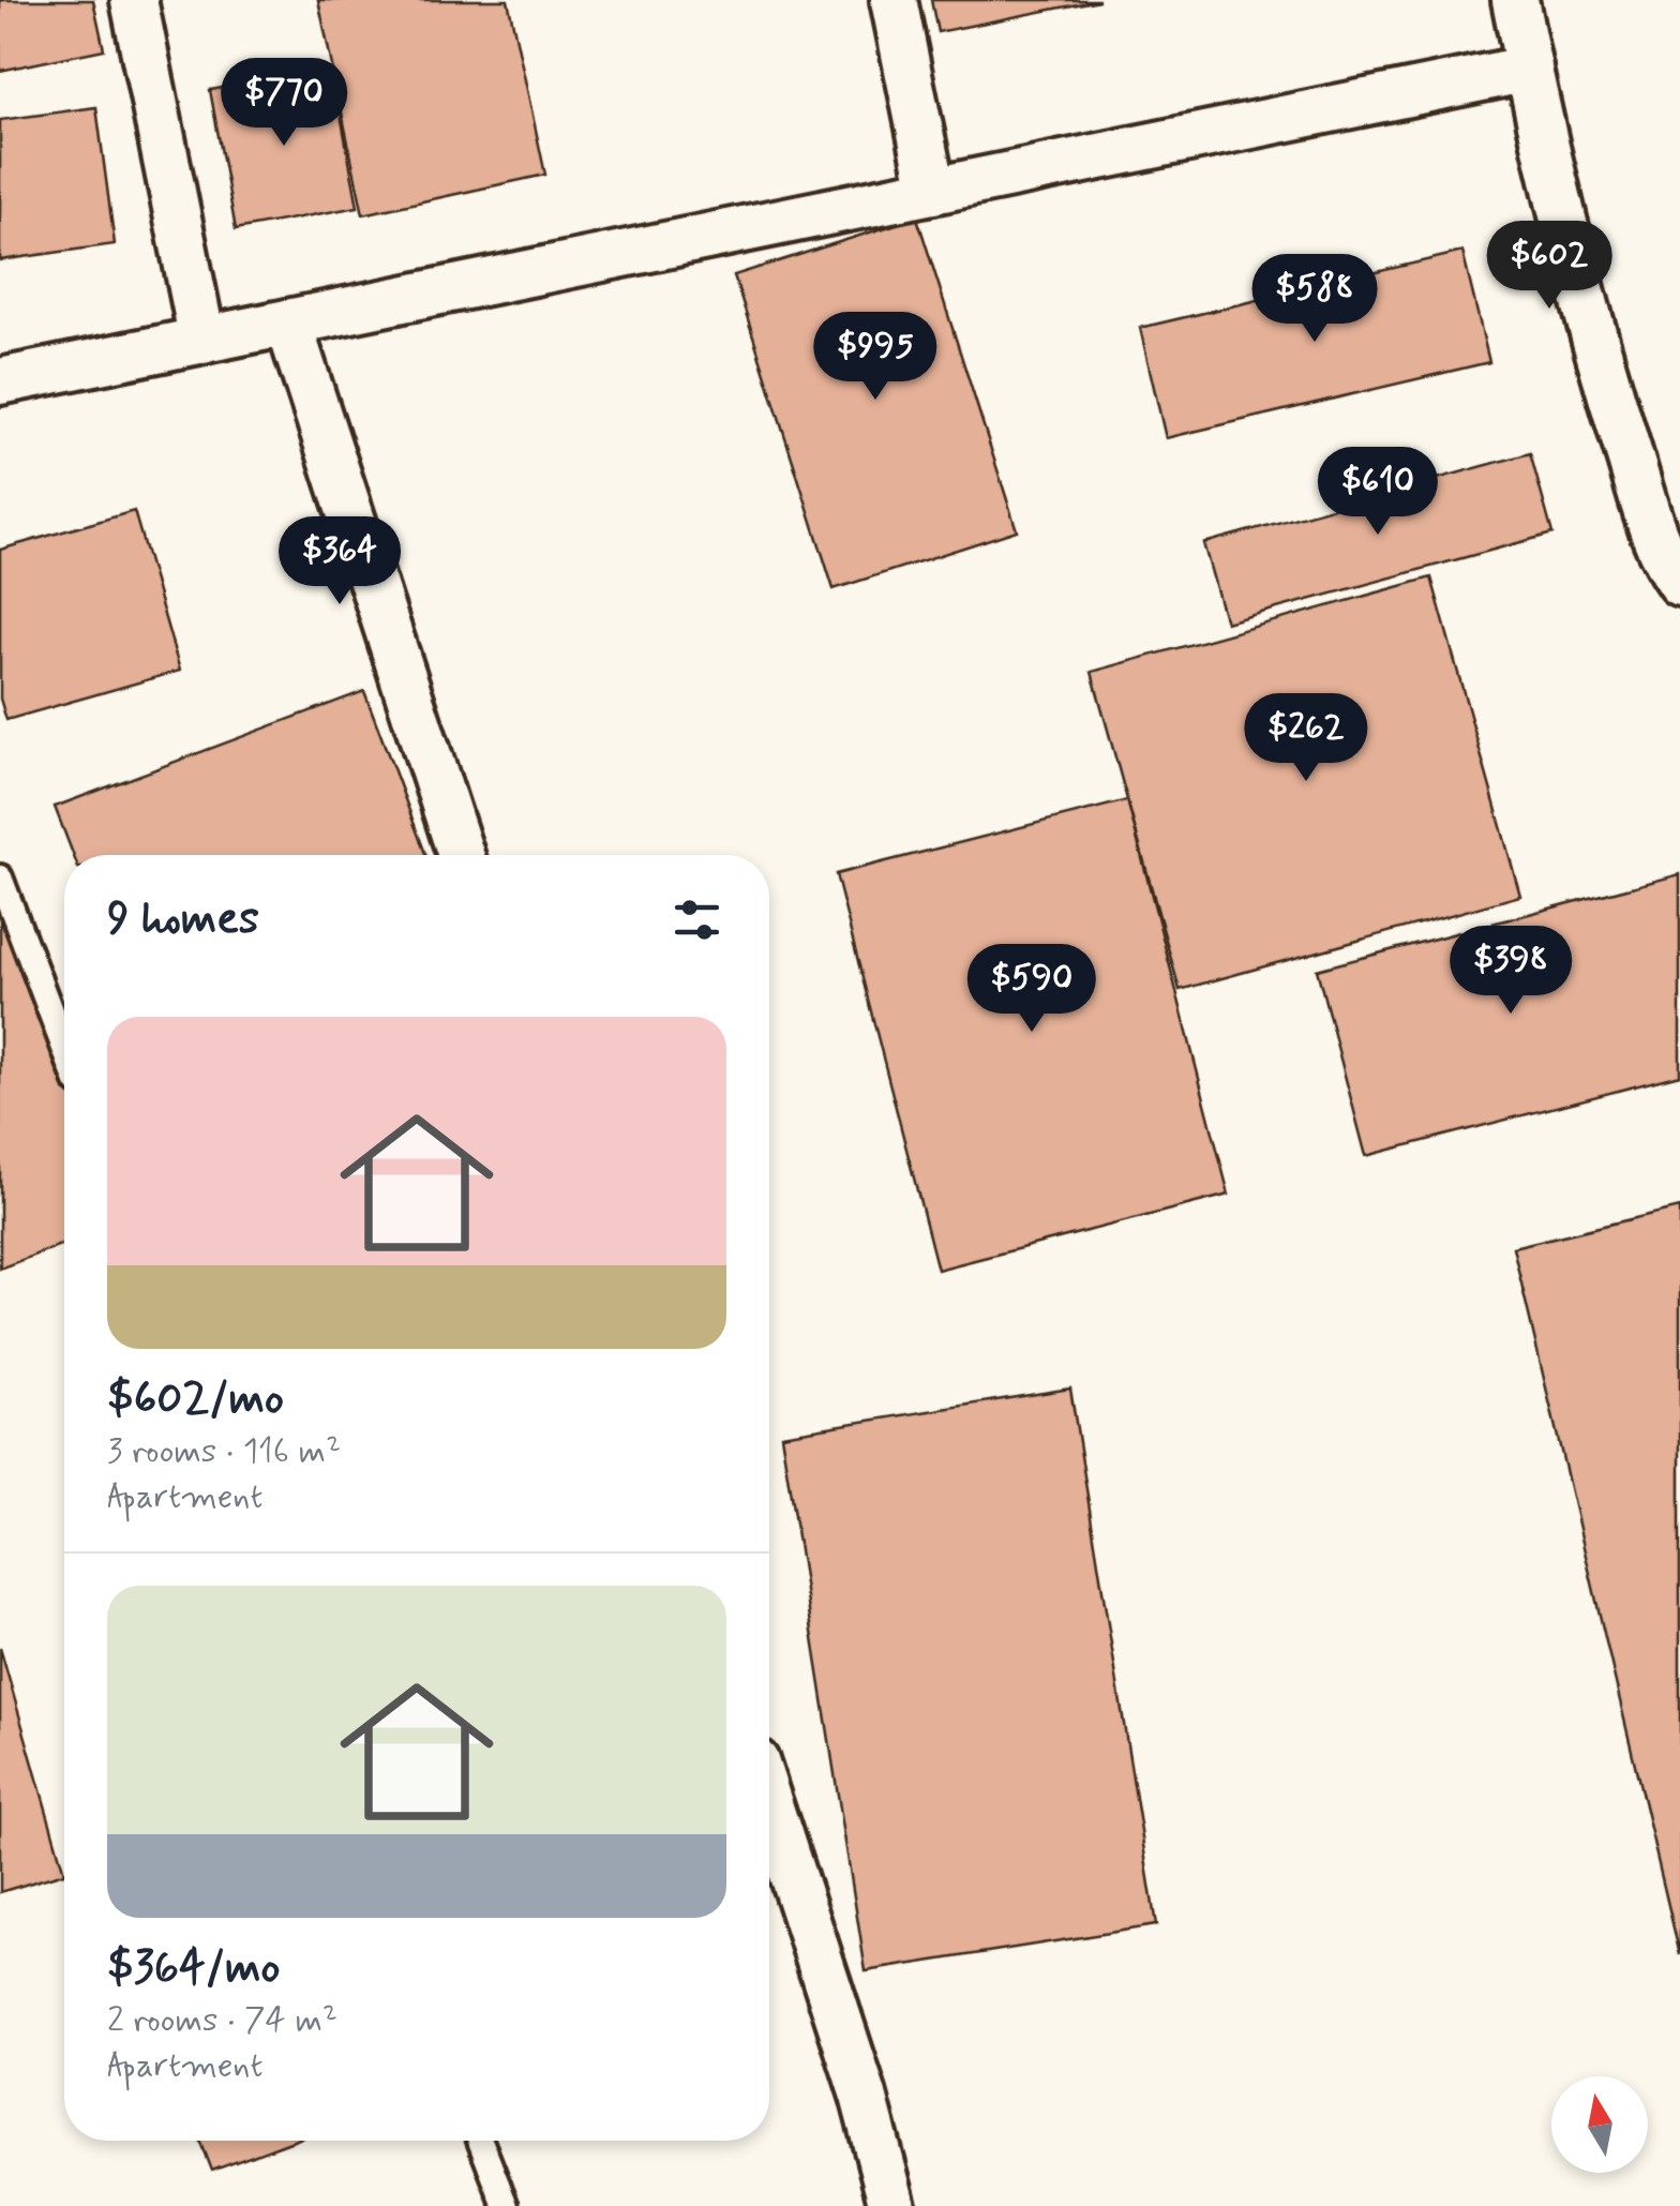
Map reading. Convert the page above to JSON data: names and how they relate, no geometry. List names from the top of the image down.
{
  "north": "top",
  "page": {
    "price": [
      "$770",
      "$602",
      "$588",
      "$995",
      "$610",
      "$364",
      "$262",
      "$398",
      "$590"
    ],
    "heading": "9 homes",
    "list": [
      {
        "name": "$602/mo",
        "note": "3 rooms · 116 m² · Apartment"
      },
      {
        "name": "$364/mo",
        "note": "2 rooms · 74 m² · Apartment"
      }
    ]
  }
}
